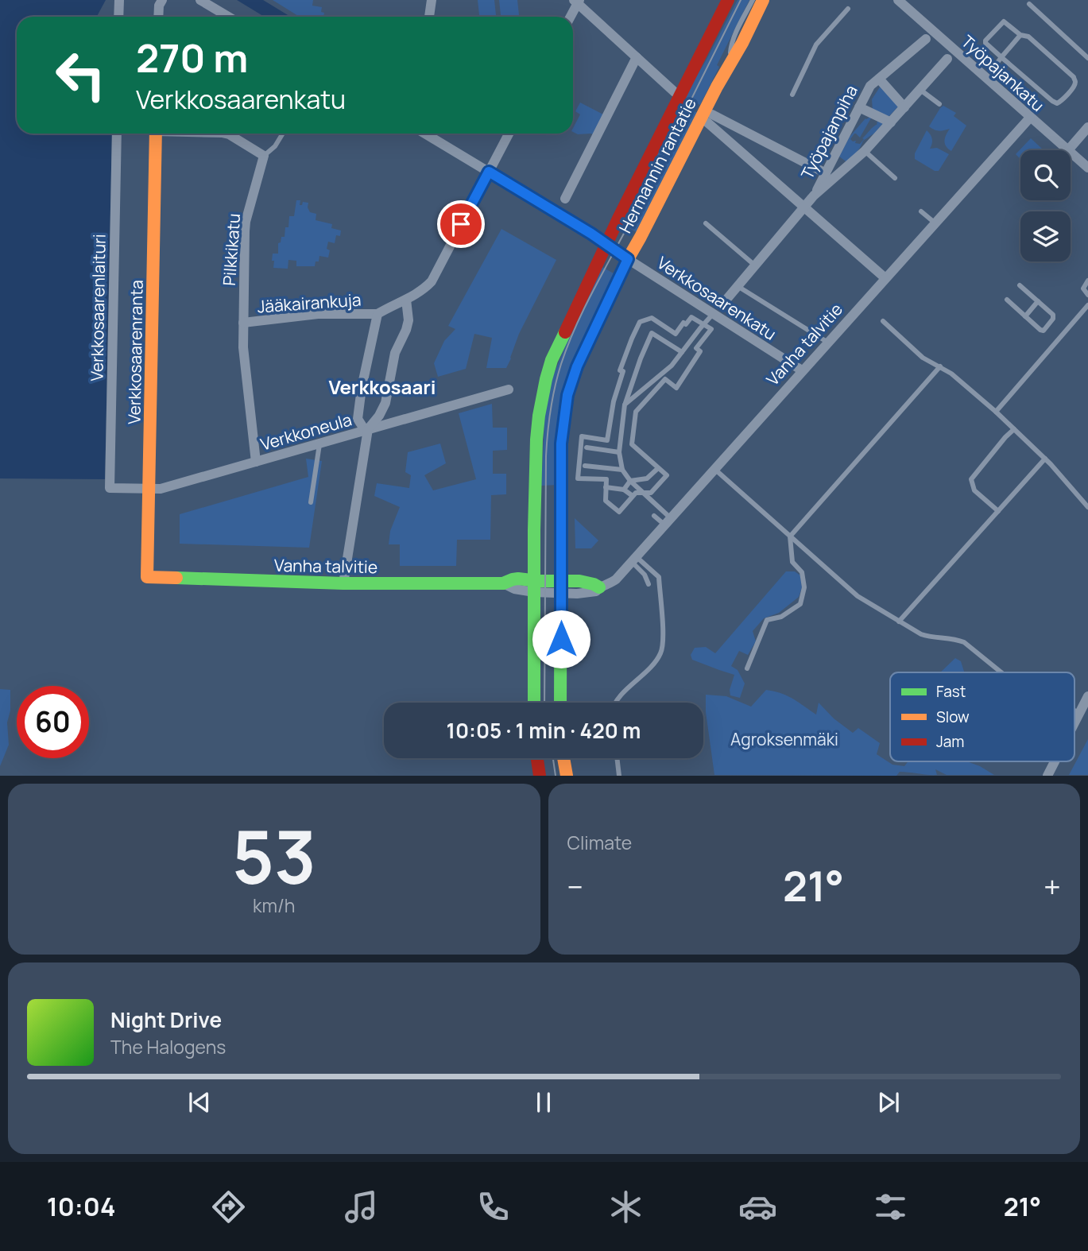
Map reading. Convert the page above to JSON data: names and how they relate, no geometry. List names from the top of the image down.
{
  "streets": {
    "main road": ["Hermannin rantatie", "Vanha talvitie", "Verkkosaarenranta"],
    "street": [
      "Työpajankatu",
      "Työpajanpiha",
      "Pilkkikatu",
      "Verkkosaarenkatu",
      "Jääkairankuja",
      "Verkkosaarenlaituri",
      "Verkkoneula"
    ]
  },
  "crossings": [
    ["Työpajankatu", "Työpajanpiha"],
    ["Työpajankatu", "Vanha talvitie"],
    ["Hermannin rantatie", "Verkkosaarenkatu"],
    ["Hermannin rantatie", "Vanha talvitie"],
    ["Pilkkikatu", "Jääkairankuja"],
    ["Pilkkikatu", "Verkkoneula"],
    ["Verkkosaarenkatu", "Vanha talvitie"],
    ["Verkkosaarenlaituri", "Verkkoneula"],
    ["Vanha talvitie", "Verkkosaarenranta"],
    ["Verkkosaarenranta", "Verkkoneula"]
  ],
  "districts": ["Verkkosaari"],
  "parks": ["Agroksenmäki"],
  "legend": ["Fast", "Slow", "Jam"],
  "page": {
    "turn": ["270 m", "Verkkosaarenkatu"],
    "limit": "60",
    "trip": "10:05 · 1 min · 420 m",
    "tile": [
      ["53", "km/h"],
      "Climate"
    ],
    "heat": ["−", "21°", "+"],
    "song": ["Night Drive", "The Halogens"],
    "tabs": ["10:04", "21°"]
  }
}
